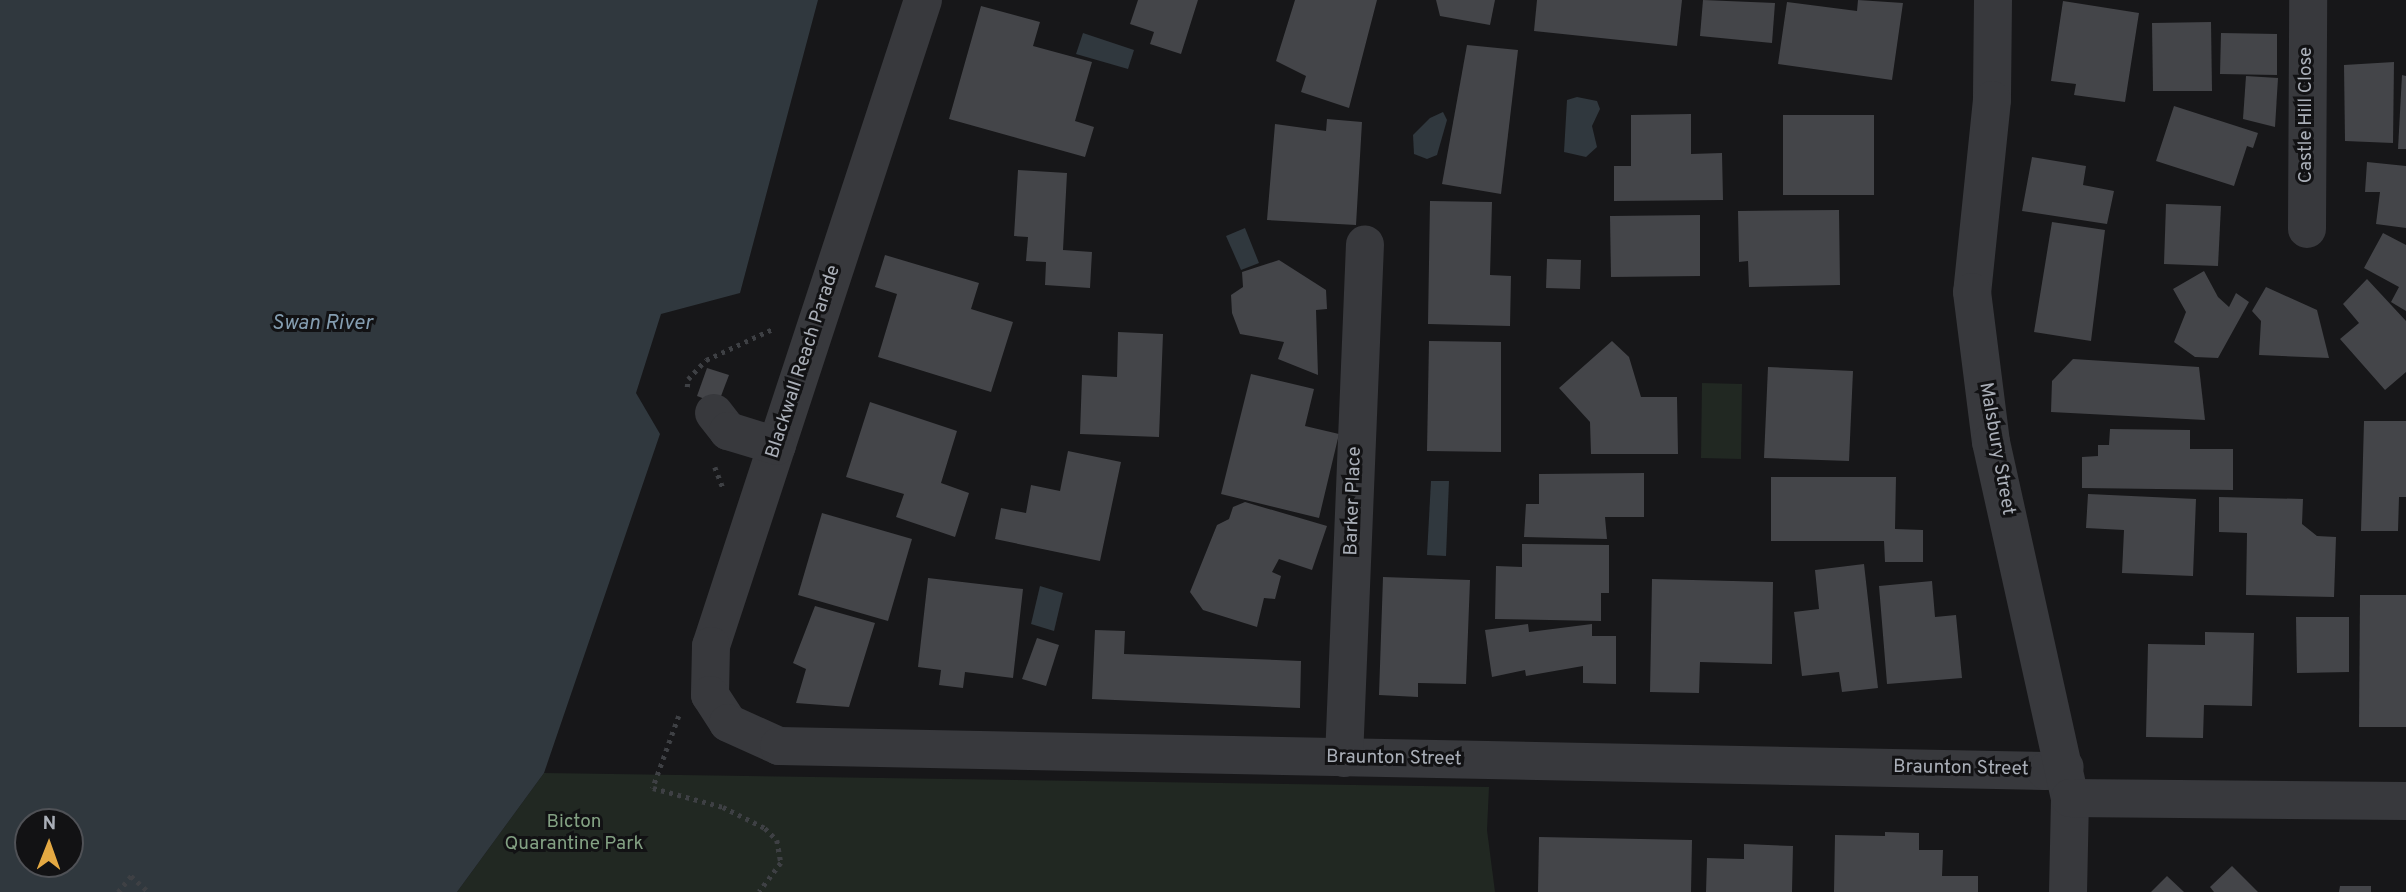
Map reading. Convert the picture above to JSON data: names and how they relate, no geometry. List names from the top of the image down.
{
  "streets": {
    "street": [
      "Castle Hill Close",
      "Blackwall Reach Parade",
      "Malsbury Street",
      "Barker Place",
      "Braunton Street"
    ]
  },
  "crossings": [
    ["Blackwall Reach Parade", "Braunton Street"],
    ["Malsbury Street", "Braunton Street"],
    ["Barker Place", "Braunton Street"]
  ],
  "water": ["Swan River"],
  "parks": ["Bicton Quarantine Park"],
  "north": "top"
}
